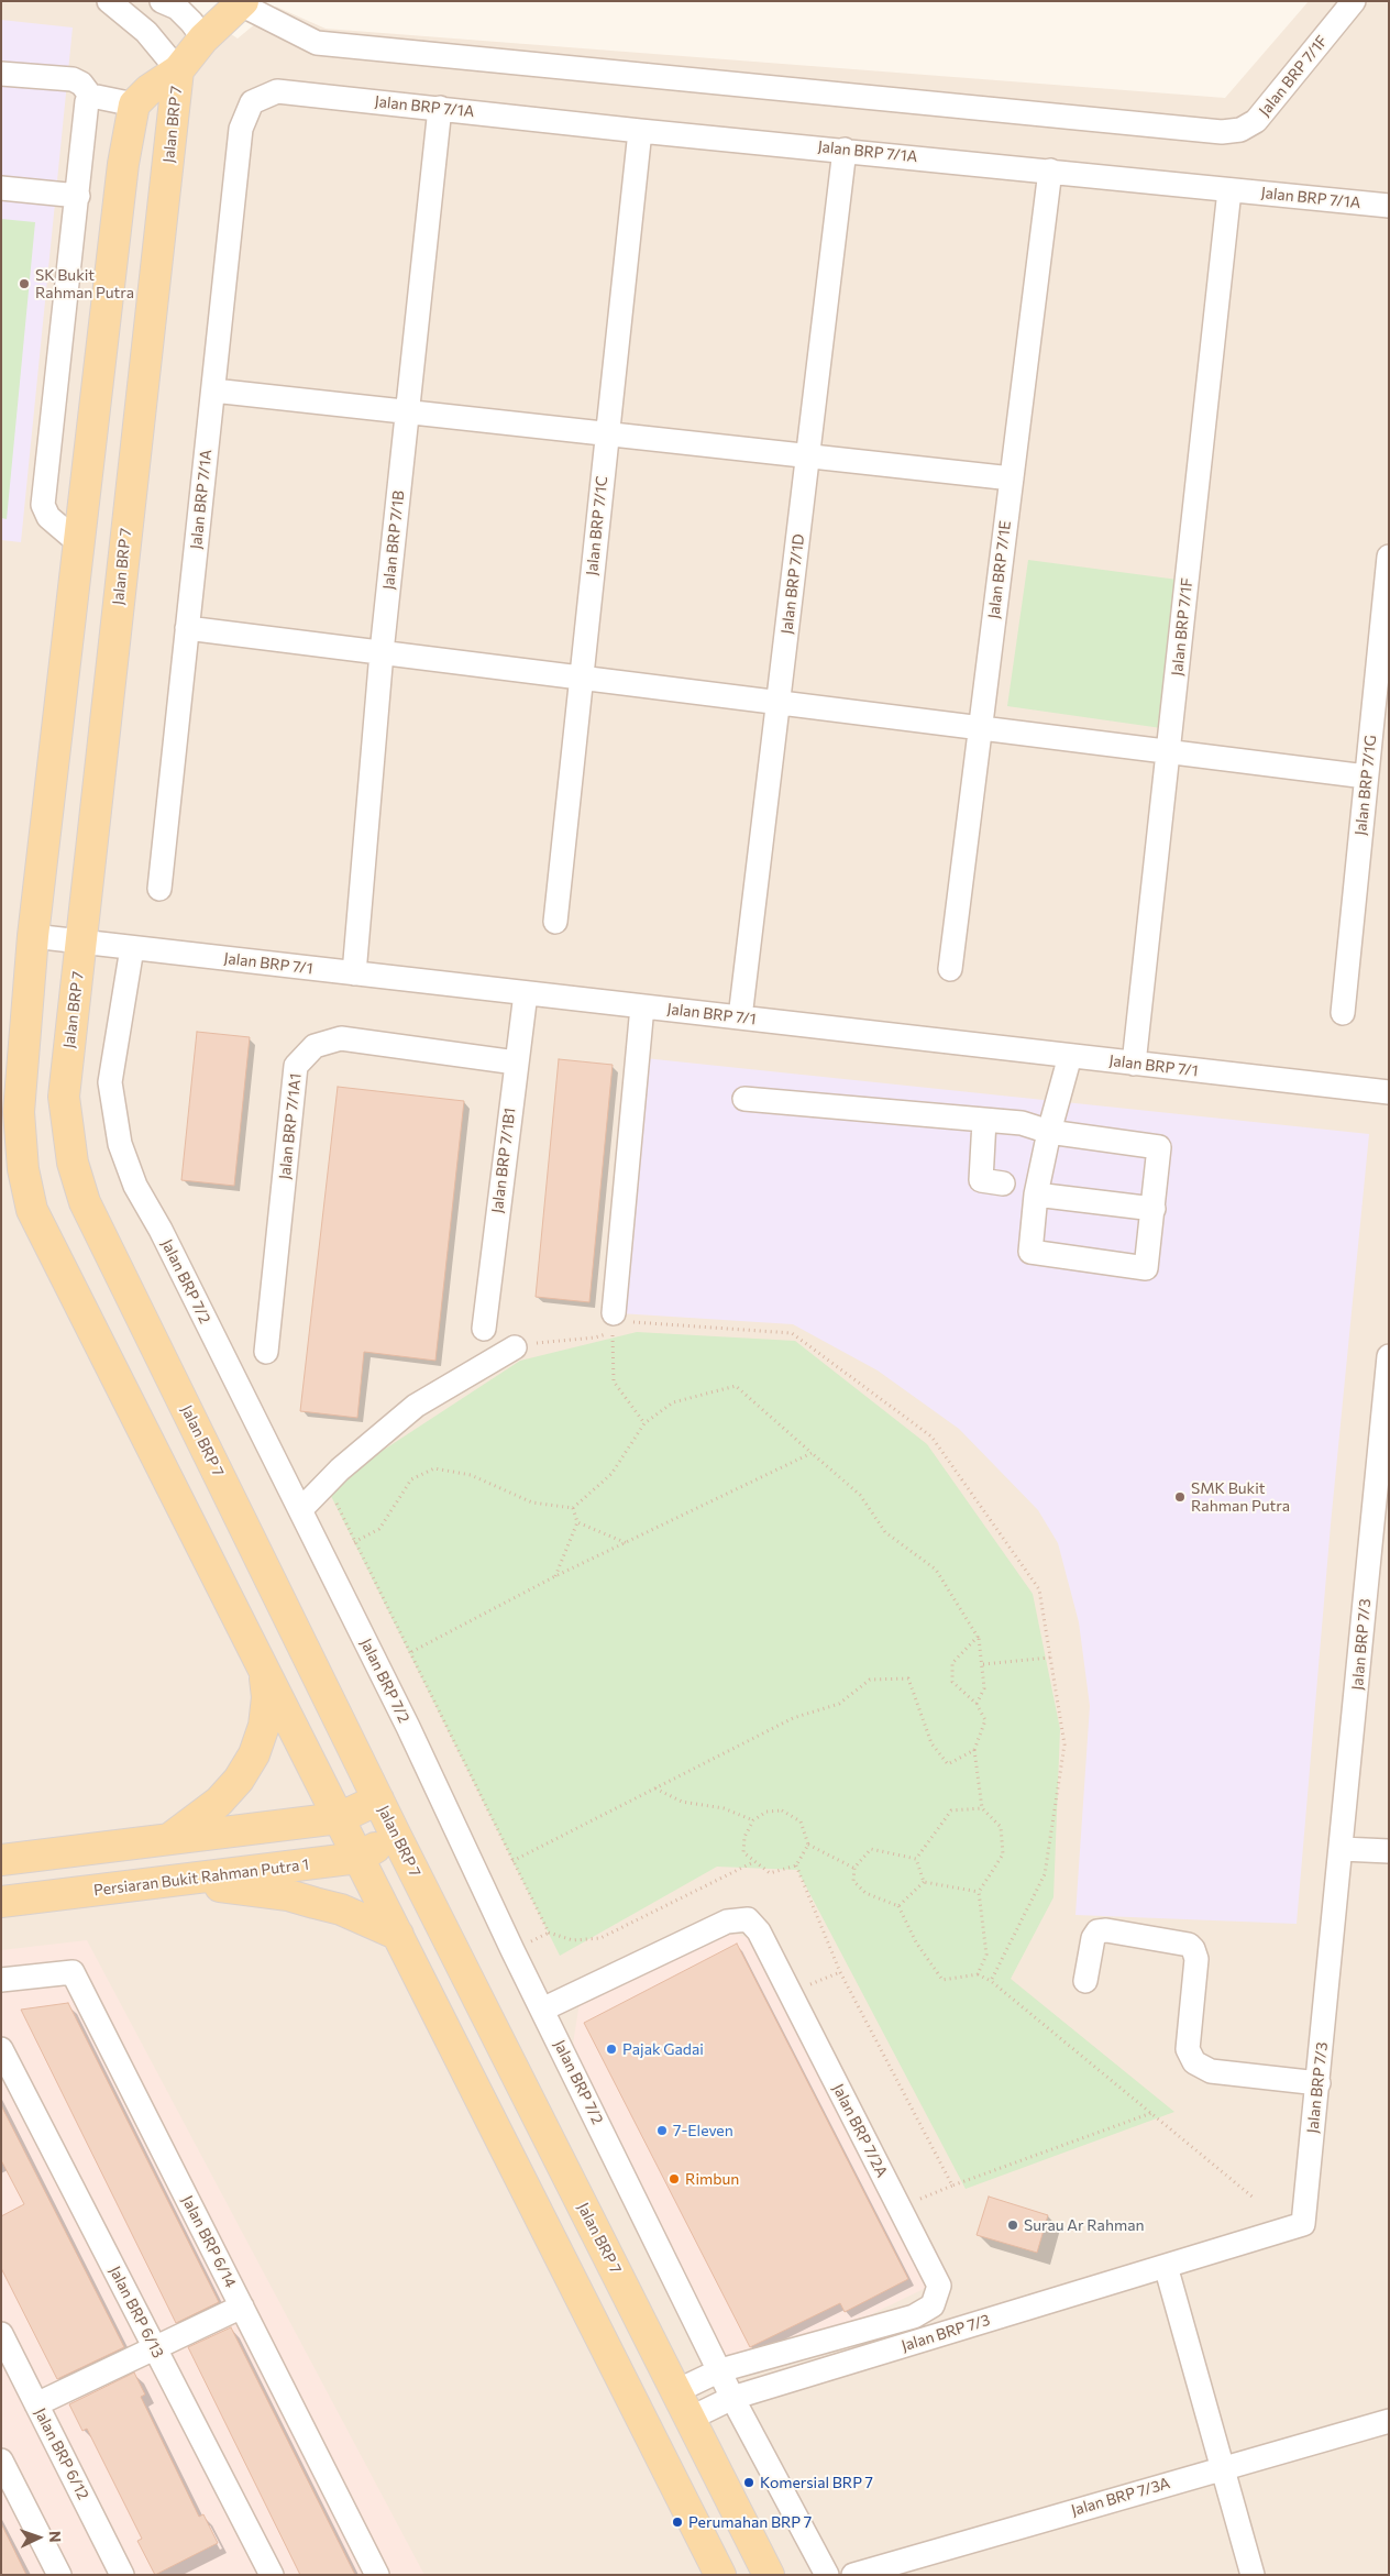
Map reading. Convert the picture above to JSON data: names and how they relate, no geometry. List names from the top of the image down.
{
  "streets": {
    "main road": ["Jalan BRP 7", "Persiaran Bukit Rahman Putra 1"],
    "street": [
      "Jalan BRP 7/1F",
      "Jalan BRP 7/1A",
      "Jalan BRP 7/1C",
      "Jalan BRP 7/1B",
      "Jalan BRP 7/1E",
      "Jalan BRP 7/1D",
      "Jalan BRP 7/1G",
      "Jalan BRP 7/1",
      "Jalan BRP 7/1A1",
      "Jalan BRP 7/1B1",
      "Jalan BRP 7/2",
      "Jalan BRP 7/3",
      "Jalan BRP 7/2A",
      "Jalan BRP 6/14",
      "Jalan BRP 6/13",
      "Jalan BRP 6/12",
      "Jalan BRP 7/3A"
    ]
  },
  "crossings": [
    ["Jalan BRP 7/1F", "Jalan BRP 7/1A"],
    ["Jalan BRP 7/1F", "Jalan BRP 7/1"],
    ["Jalan BRP 7/1A", "Jalan BRP 7/1C"],
    ["Jalan BRP 7/1A", "Jalan BRP 7/1B"],
    ["Jalan BRP 7/1A", "Jalan BRP 7/1E"],
    ["Jalan BRP 7/1A", "Jalan BRP 7/1D"],
    ["Jalan BRP 7", "Jalan BRP 7/1"],
    ["Jalan BRP 7", "Jalan BRP 7/3"],
    ["Jalan BRP 7", "Persiaran Bukit Rahman Putra 1"],
    ["Jalan BRP 7", "Jalan BRP 7/2A"],
    ["Jalan BRP 7/1B", "Jalan BRP 7/1"],
    ["Jalan BRP 7/1D", "Jalan BRP 7/1"],
    ["Jalan BRP 7/1", "Jalan BRP 7/1B1"],
    ["Jalan BRP 7/1", "Jalan BRP 7/2"],
    ["Jalan BRP 7/1A1", "Jalan BRP 7/1B1"],
    ["Jalan BRP 7/2", "Jalan BRP 7/3"],
    ["Jalan BRP 7/2", "Jalan BRP 7/2A"]
  ],
  "places": [
    "SK Bukit Rahman Putra",
    "SMK Bukit Rahman Putra",
    "Pajak Gadai",
    "7-Eleven",
    "Rimbun",
    "Surau Ar Rahman",
    "Komersial BRP 7",
    "Perumahan BRP 7"
  ],
  "north": "right"
}
